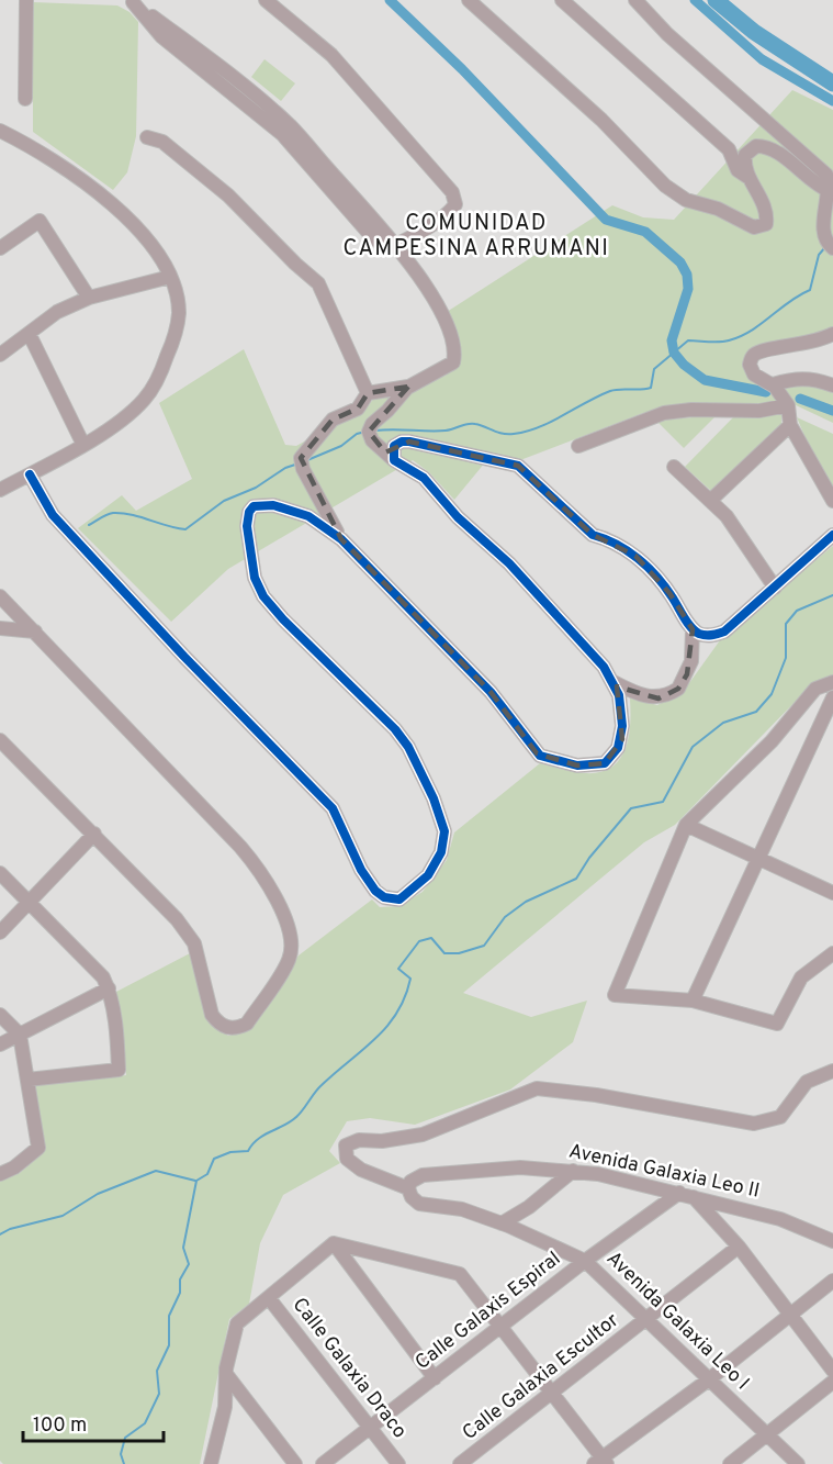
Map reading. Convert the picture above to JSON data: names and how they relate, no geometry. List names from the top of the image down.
{
  "streets": {
    "street": [
      "Avenida Galaxia Leo II",
      "Calle Galaxis Espiral",
      "Avenida Galaxia Leo I",
      "Calle Galaxia Draco",
      "Calle Galaxia Escultor"
    ]
  },
  "crossings": [
    ["Avenida Galaxia Leo II", "Calle Galaxis Espiral"],
    ["Avenida Galaxia Leo II", "Avenida Galaxia Leo I"],
    ["Calle Galaxis Espiral", "Avenida Galaxia Leo I"],
    ["Calle Galaxis Espiral", "Calle Galaxia Draco"],
    ["Avenida Galaxia Leo I", "Calle Galaxia Escultor"]
  ],
  "districts": ["COMUNIDAD CAMPESINA ARRUMANI"],
  "scale_bar": "100 m"
}
